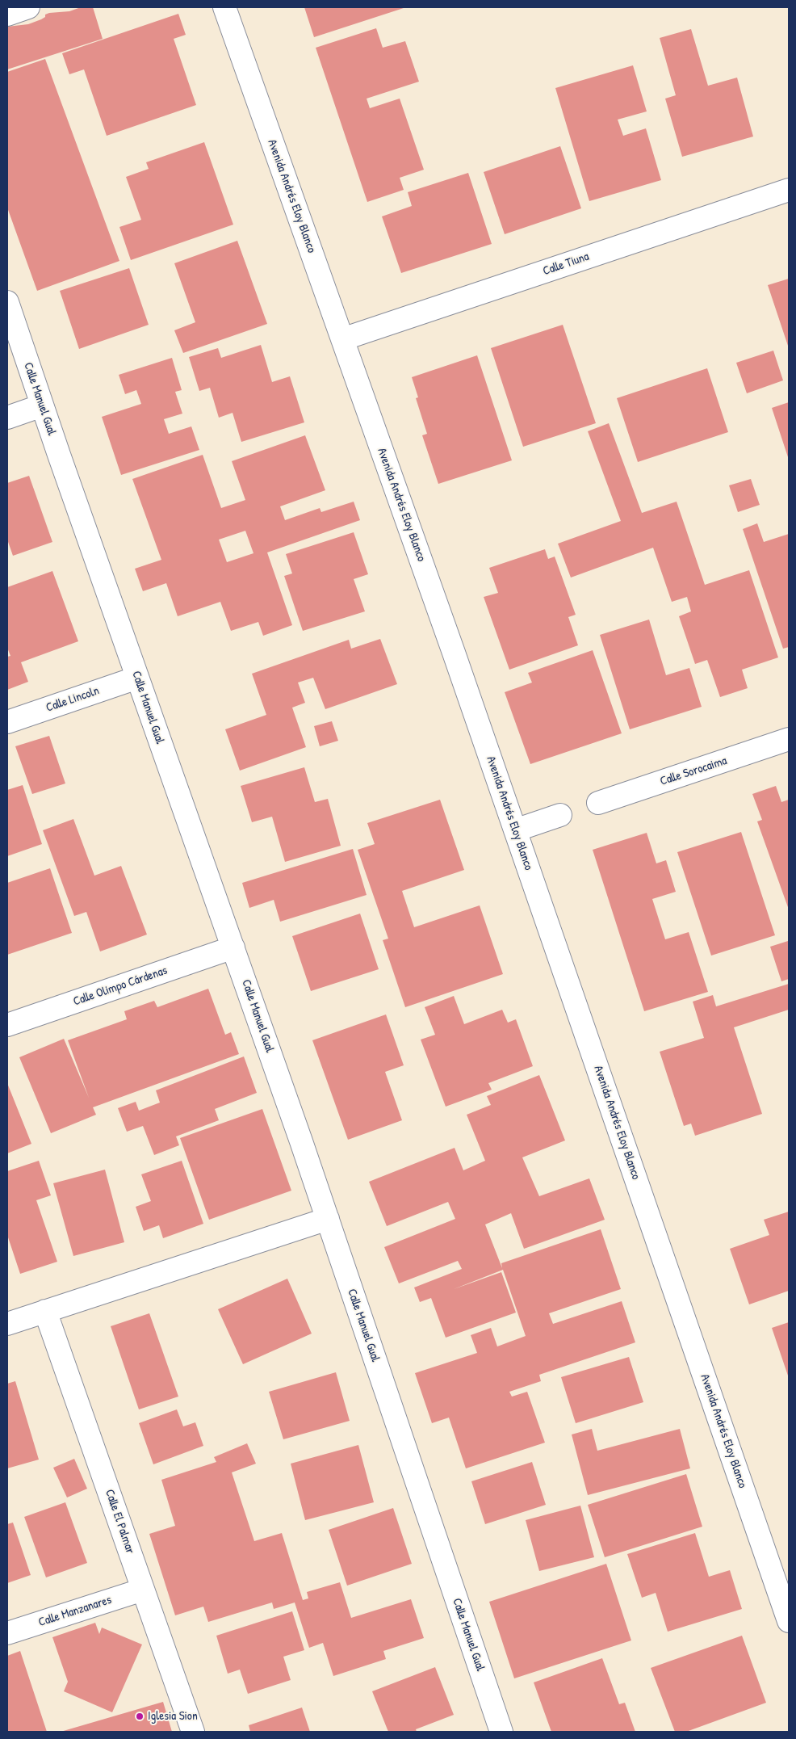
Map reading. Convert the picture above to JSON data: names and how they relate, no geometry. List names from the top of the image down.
{
  "streets": {
    "street": [
      "Avenida Andrés Eloy Blanco",
      "Calle Tiuna",
      "Calle Manuel Gual",
      "Calle Lincoln",
      "Calle Sorocaima",
      "Calle Olimpo Cárdenas",
      "Calle El Palmar",
      "Calle Manzanares"
    ]
  },
  "crossings": [
    ["Avenida Andrés Eloy Blanco", "Calle Tiuna"],
    ["Calle Manuel Gual", "Calle Lincoln"],
    ["Calle Manuel Gual", "Calle Olimpo Cárdenas"],
    ["Calle El Palmar", "Calle Manzanares"]
  ],
  "places": ["Iglesia Sion"]
}
